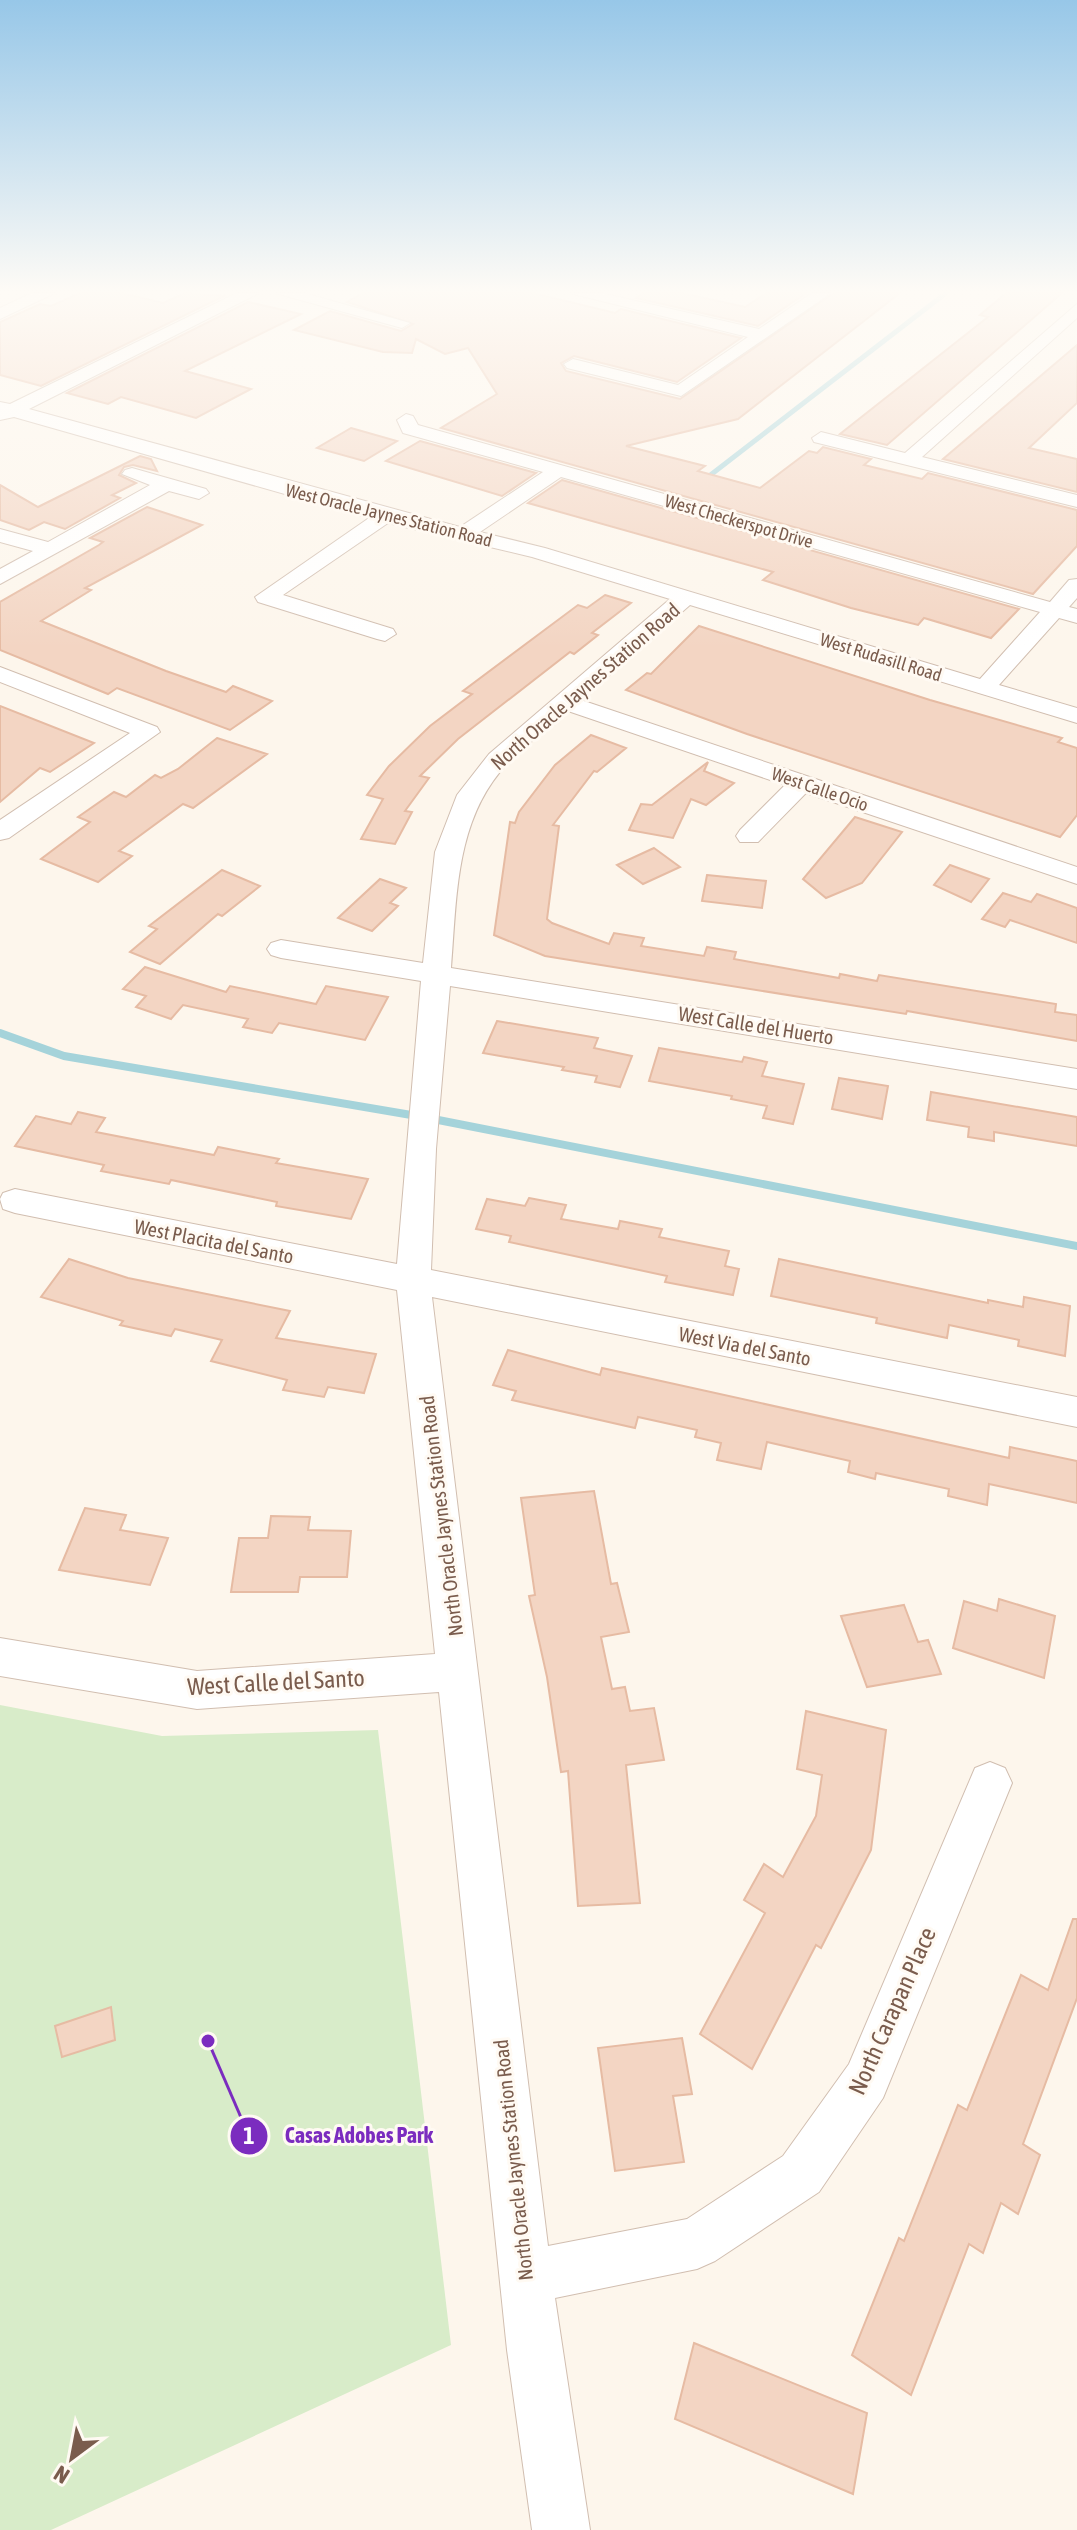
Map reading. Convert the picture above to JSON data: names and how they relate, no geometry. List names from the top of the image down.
{
  "streets": {
    "street": [
      "West Oracle Jaynes Station Road",
      "West Checkerspot Drive",
      "West Rudasill Road",
      "North Oracle Jaynes Station Road",
      "West Calle Ocio",
      "West Calle del Huerto",
      "West Placita del Santo",
      "West Via del Santo",
      "West Calle del Santo",
      "North Carapan Place"
    ]
  },
  "crossings": [
    ["West Oracle Jaynes Station Road", "West Rudasill Road"],
    ["West Oracle Jaynes Station Road", "North Oracle Jaynes Station Road"],
    ["West Rudasill Road", "North Oracle Jaynes Station Road"],
    ["North Oracle Jaynes Station Road", "West Calle Ocio"],
    ["North Oracle Jaynes Station Road", "West Calle del Huerto"],
    ["North Oracle Jaynes Station Road", "West Placita del Santo"],
    ["North Oracle Jaynes Station Road", "West Via del Santo"],
    ["North Oracle Jaynes Station Road", "West Calle del Santo"],
    ["North Oracle Jaynes Station Road", "North Carapan Place"],
    ["West Placita del Santo", "West Via del Santo"]
  ],
  "places": ["Casas Adobes Park"],
  "north": "bottom left"
}
